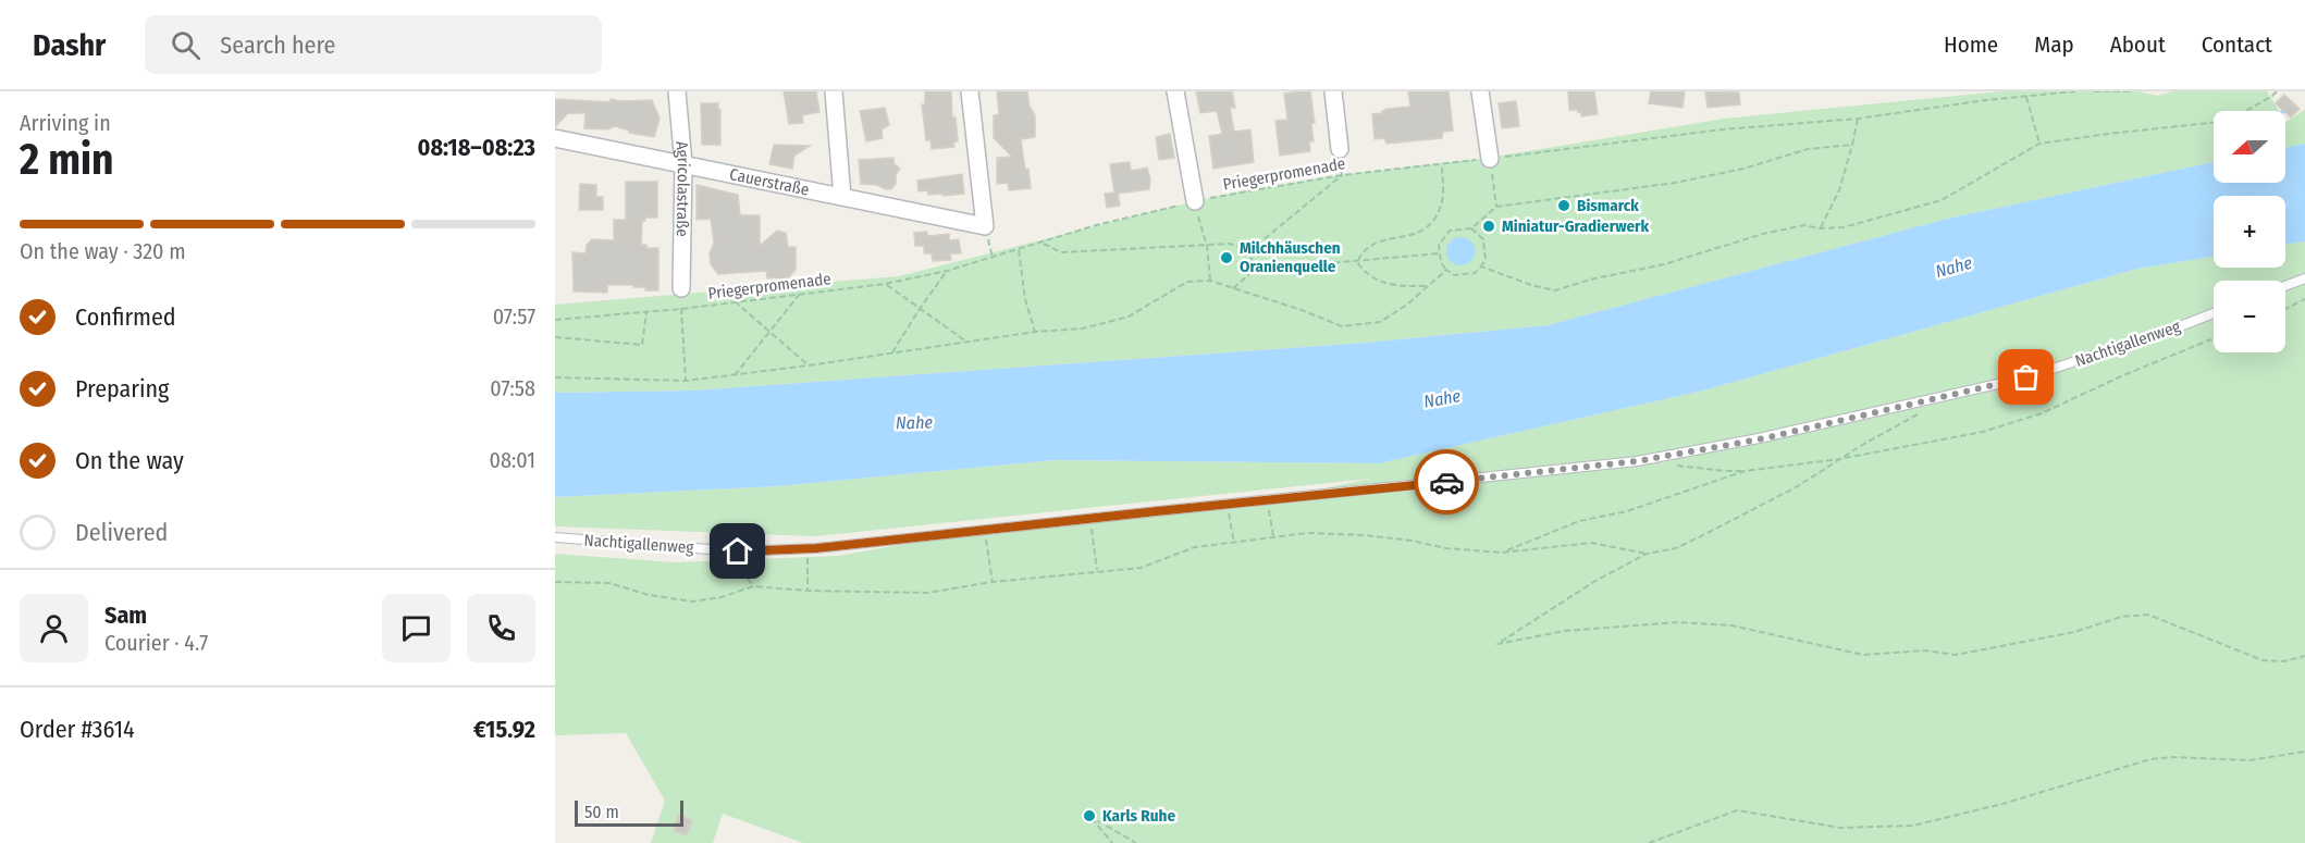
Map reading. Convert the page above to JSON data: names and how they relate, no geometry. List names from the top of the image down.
{
  "streets": {
    "street": ["Cauerstraße", "Agricolastraße"],
    "lane": ["Nachtigallenweg"],
    "path": ["Priegerpromenade"]
  },
  "crossings": [
    ["Cauerstraße", "Agricolastraße"]
  ],
  "water": ["Nahe"],
  "places": [
    "Bismarck",
    "Miniatur-Gradierwerk",
    "Milchhäuschen Oranienquelle",
    "Karls Ruhe"
  ],
  "scale_bar": "50 m",
  "north": "left",
  "page": {
    "header": "Dashr",
    "search": "Search here",
    "nav": [
      "Home",
      "Map",
      "About",
      "Contact"
    ],
    "heading": ["2 min", "Arriving in", "08:18–08:23"],
    "panel": [
      "Sam",
      "Courier · 4.7",
      "Order #3614",
      "€15.92"
    ],
    "map_buttons": ["+", "−"],
    "bar": "On the way · 320 m",
    "list": [
      ["Confirmed", "07:57"],
      ["Preparing", "07:58"],
      ["On the way", "08:01"],
      "Delivered"
    ],
    "scale": "50 m"
  }
}
